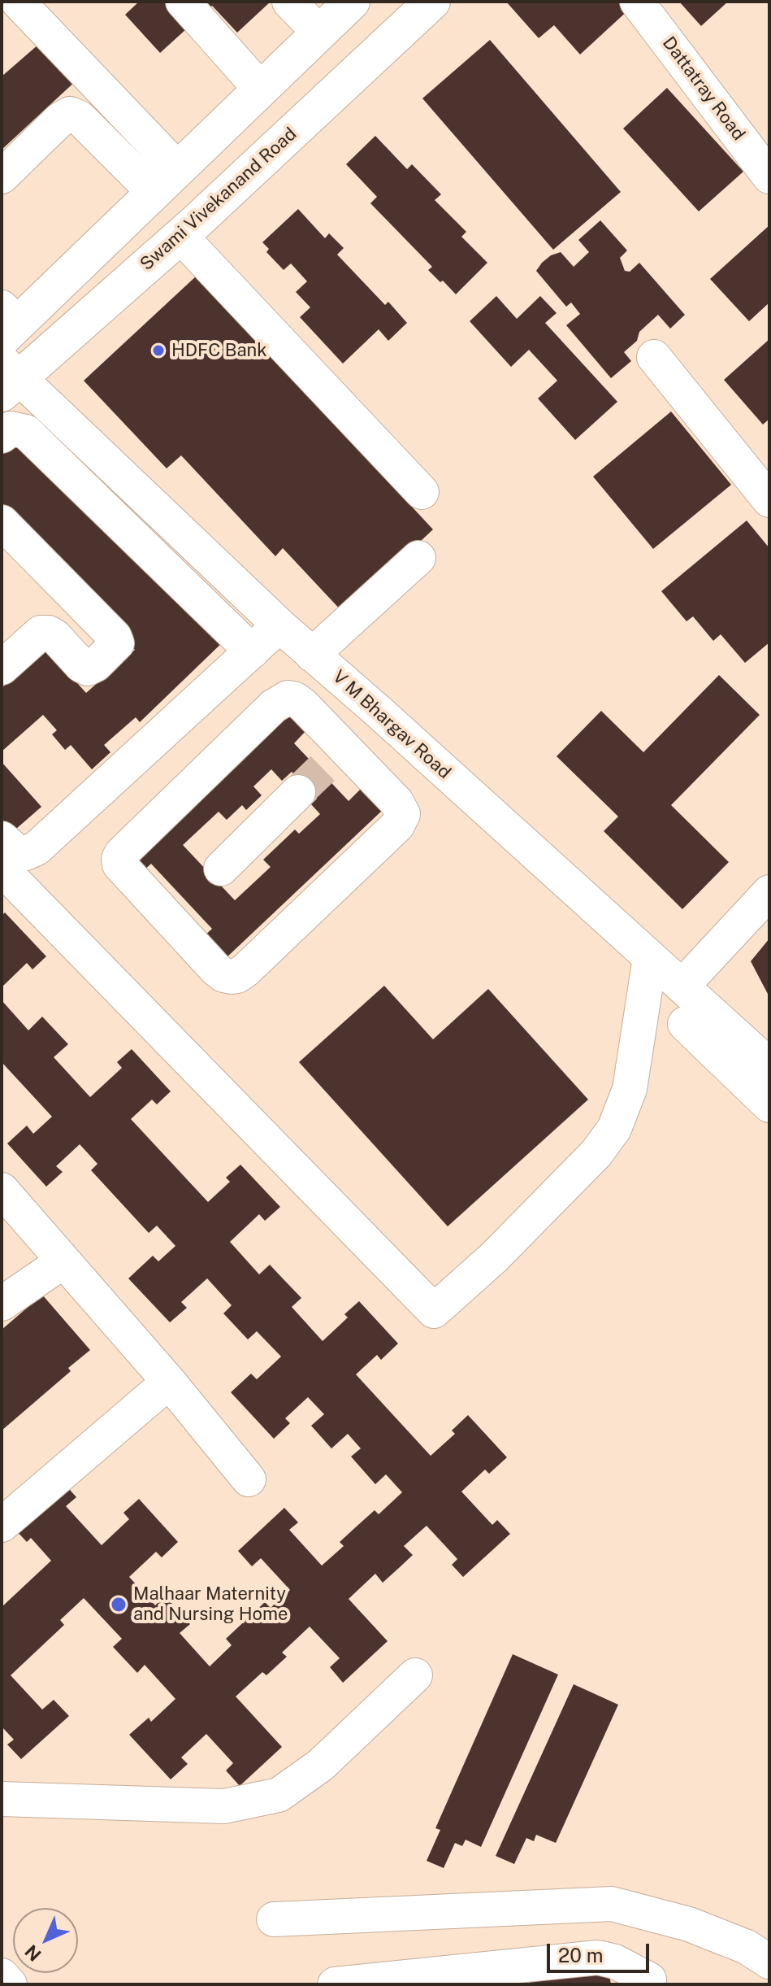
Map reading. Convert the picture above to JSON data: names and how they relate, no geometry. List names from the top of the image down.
{
  "streets": {
    "main road": ["Swami Vivekanand Road"],
    "street": ["Dattatray Road", "V M Bhargav Road"]
  },
  "crossings": [
    ["Swami Vivekanand Road", "V M Bhargav Road"]
  ],
  "places": ["HDFC Bank", "Malhaar Maternity and Nursing Home"],
  "scale_bar": "20 m",
  "north": "bottom left"
}
